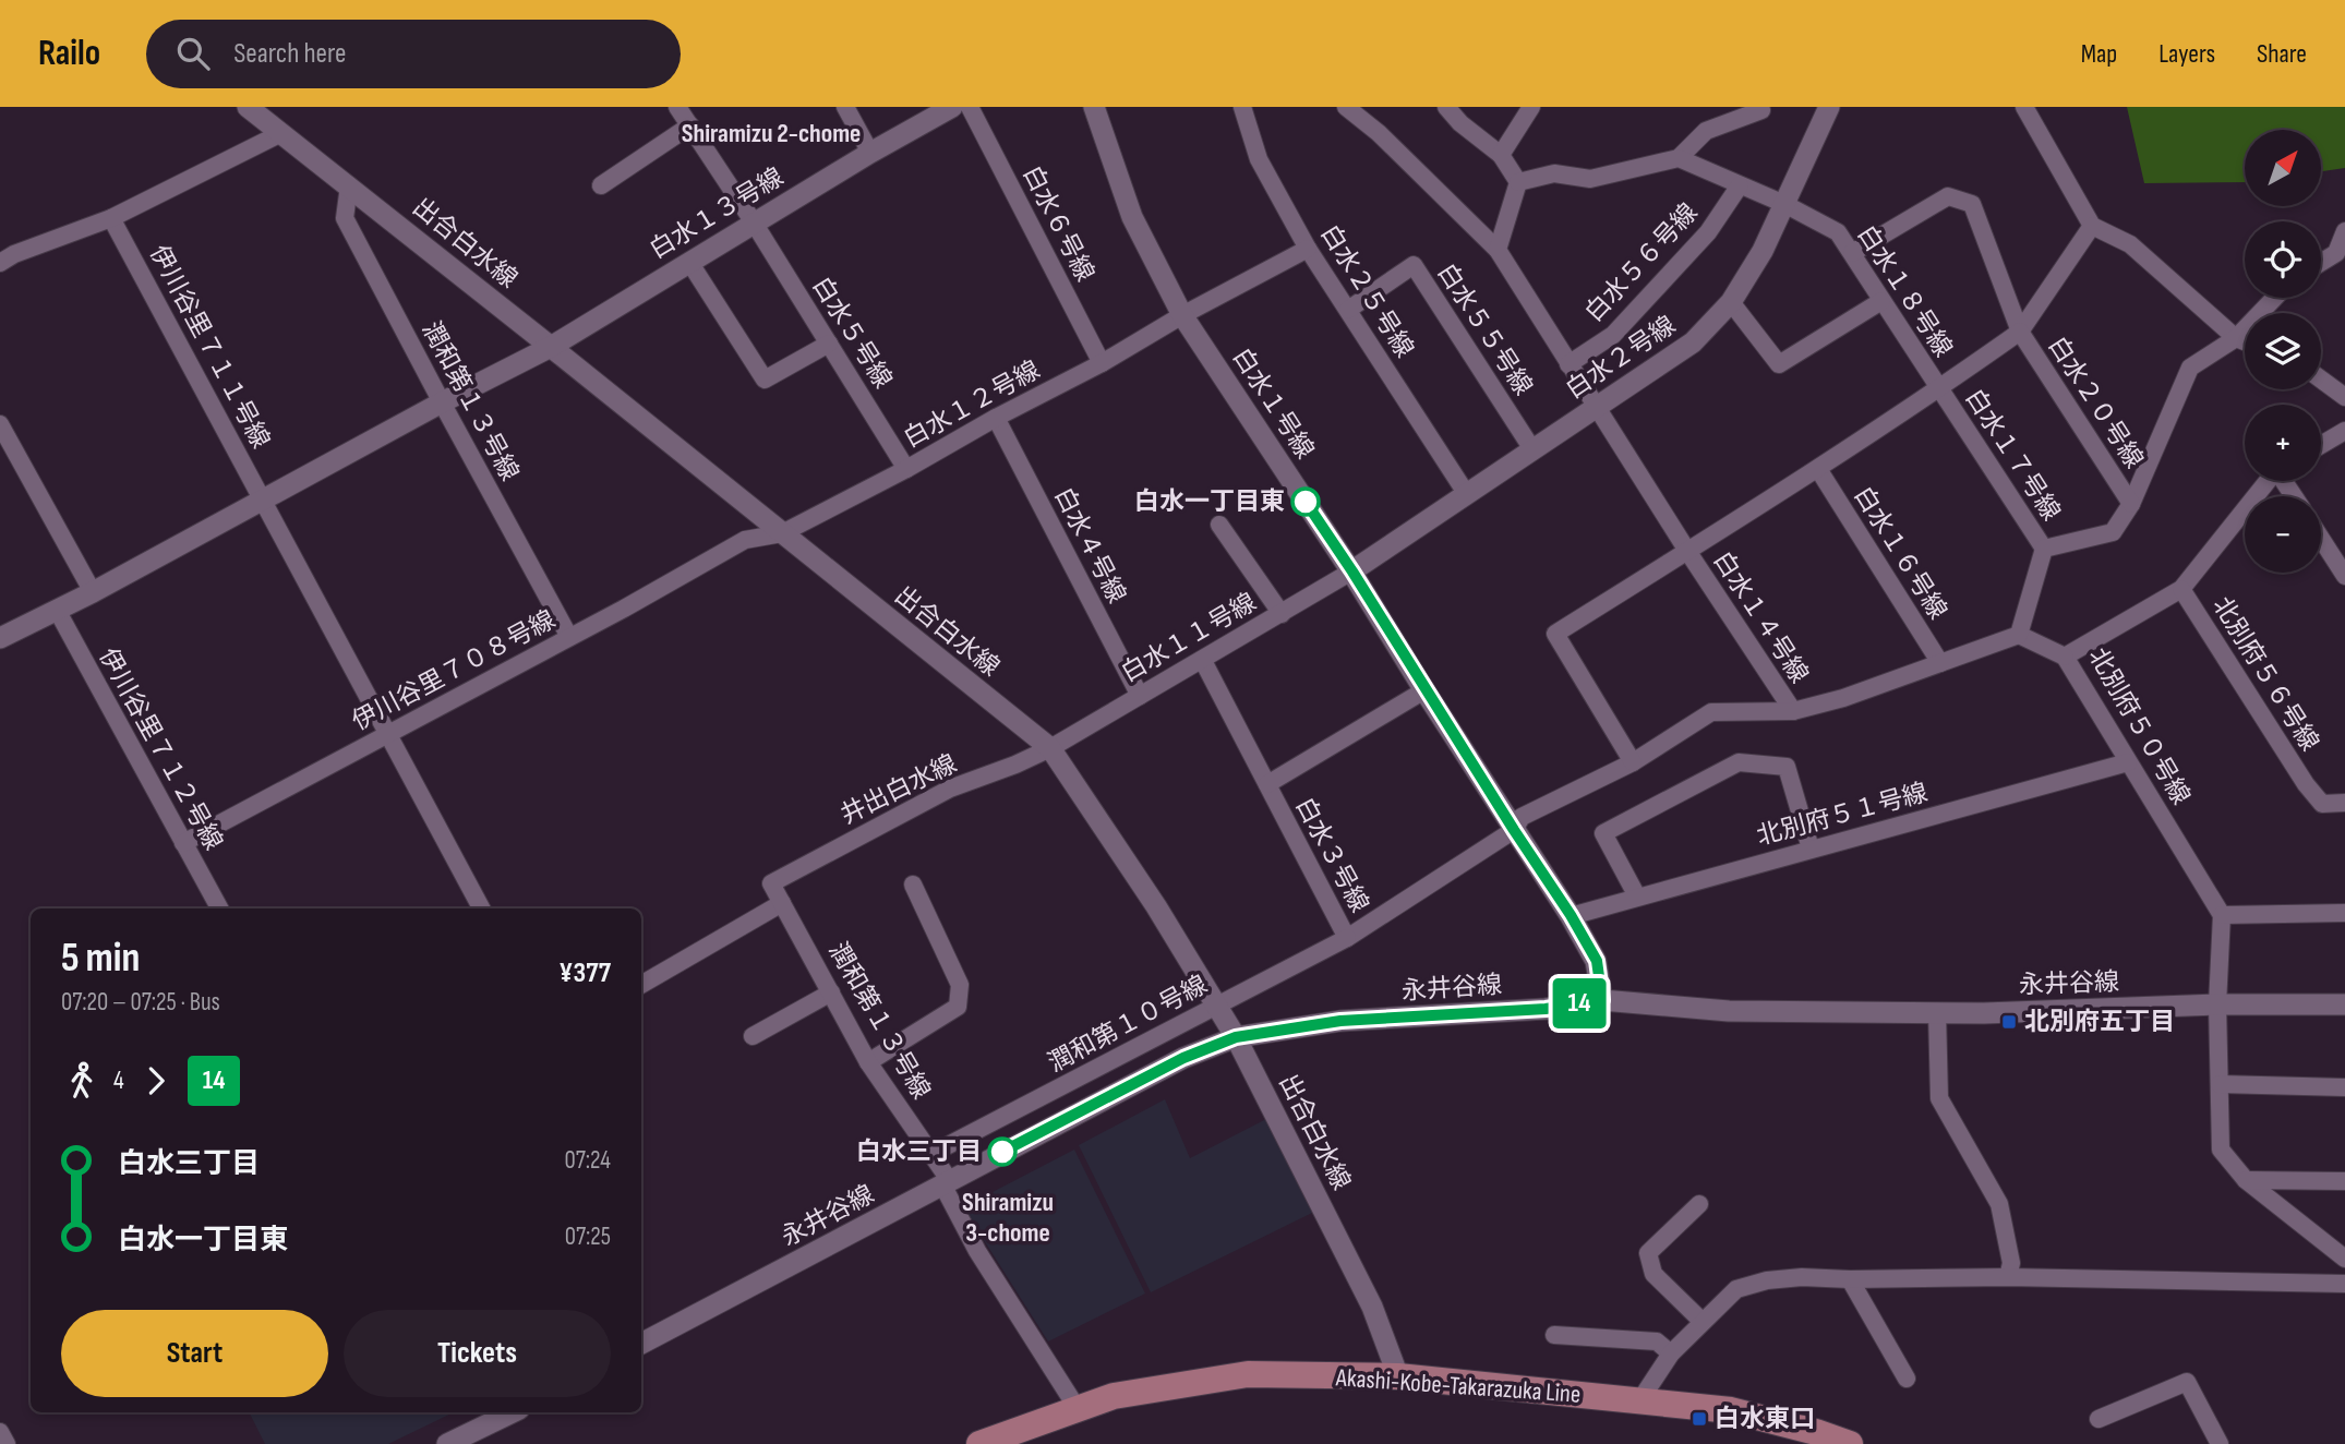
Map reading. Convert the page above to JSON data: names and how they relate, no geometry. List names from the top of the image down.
{
  "streets": {
    "main road": ["Akashi-Kobe-Takarazuka Line"],
    "street": [
      "白水１３号線",
      "白水６号線",
      "出合白水線",
      "白水５６号線",
      "白水２５号線",
      "白水１８号線",
      "白水５５号線",
      "白水５号線",
      "伊川谷里７１１号線",
      "白水２号線",
      "潤和第１３号線",
      "白水２０号線",
      "白水１号線",
      "白水１２号線",
      "白水１７号線",
      "白水４号線",
      "白水１６号線",
      "白水１４号線",
      "白水１１号線",
      "伊川谷里７０８号線",
      "北別府５６号線",
      "北別府５０号線",
      "伊川谷里７１２号線",
      "井出白水線",
      "北別府５１号線",
      "白水３号線",
      "永井谷線",
      "潤和第１０号線"
    ]
  },
  "crossings": [
    ["白水１３号線", "出合白水線"],
    ["白水１３号線", "白水５号線"],
    ["白水１３号線", "伊川谷里７１１号線"],
    ["白水１３号線", "潤和第１３号線"],
    ["白水１３号線", "伊川谷里７１２号線"],
    ["白水６号線", "白水１２号線"],
    ["出合白水線", "潤和第１３号線"],
    ["出合白水線", "白水１２号線"],
    ["出合白水線", "白水１１号線"],
    ["出合白水線", "井出白水線"],
    ["出合白水線", "永井谷線"],
    ["出合白水線", "潤和第１０号線"],
    ["出合白水線", "Akashi-Kobe-Takarazuka Line"],
    ["白水５６号線", "白水１８号線"],
    ["白水５６号線", "白水１４号線"],
    ["白水２５号線", "白水５５号線"],
    ["白水２５号線", "白水２号線"],
    ["白水２５号線", "白水１２号線"],
    ["白水１８号線", "白水２号線"],
    ["白水１８号線", "白水２０号線"],
    ["白水１８号線", "白水１７号線"],
    ["白水５５号線", "白水２号線"],
    ["白水５号線", "白水１２号線"],
    ["伊川谷里７１１号線", "伊川谷里７０８号線"],
    ["白水２号線", "白水１号線"],
    ["白水２号線", "白水１４号線"],
    ["白水２号線", "白水１１号線"],
    ["潤和第１３号線", "伊川谷里７０８号線"],
    ["潤和第１３号線", "井出白水線"],
    ["潤和第１３号線", "永井谷線"],
    ["潤和第１３号線", "潤和第１０号線"],
    ["潤和第１３号線", "Akashi-Kobe-Takarazuka Line"],
    ["白水２０号線", "白水１７号線"],
    ["白水２０号線", "白水１６号線"],
    ["白水２０号線", "白水１４号線"],
    ["白水１号線", "白水１２号線"],
    ["白水１号線", "白水１１号線"],
    ["白水１号線", "北別府５１号線"],
    ["白水１号線", "白水３号線"],
    ["白水１号線", "永井谷線"],
    ["白水１２号線", "白水４号線"],
    ["白水１２号線", "伊川谷里７０８号線"],
    ["白水４号線", "白水１１号線"],
    ["白水１１号線", "井出白水線"],
    ["白水１１号線", "白水３号線"],
    ["伊川谷里７０８号線", "伊川谷里７１２号線"],
    ["北別府５６号線", "北別府５０号線"],
    ["北別府５０号線", "北別府５１号線"],
    ["白水３号線", "潤和第１０号線"]
  ],
  "districts": ["Shiramizu 2-chome", "Shiramizu 3-chome"],
  "places": {
    "other": ["白水一丁目東", "白水三丁目"],
    "transit": ["北別府五丁目", "白水東口"]
  },
  "lines": ["bus line 14"],
  "north": "top right",
  "page": {
    "header": "Railo",
    "search": "Search here",
    "nav": ["Map", "Layers", "Share"],
    "on_map": "14",
    "map_buttons": ["+", "−"],
    "heading": ["5 min", "07:20 – 07:25 · Bus", "¥377"],
    "legs": ["4", "14"],
    "list": [
      {
        "name": "白水三丁目",
        "value": "07:24"
      },
      {
        "name": "白水一丁目東",
        "value": "07:25"
      }
    ],
    "buttons": ["Start", "Tickets"]
  }
}
